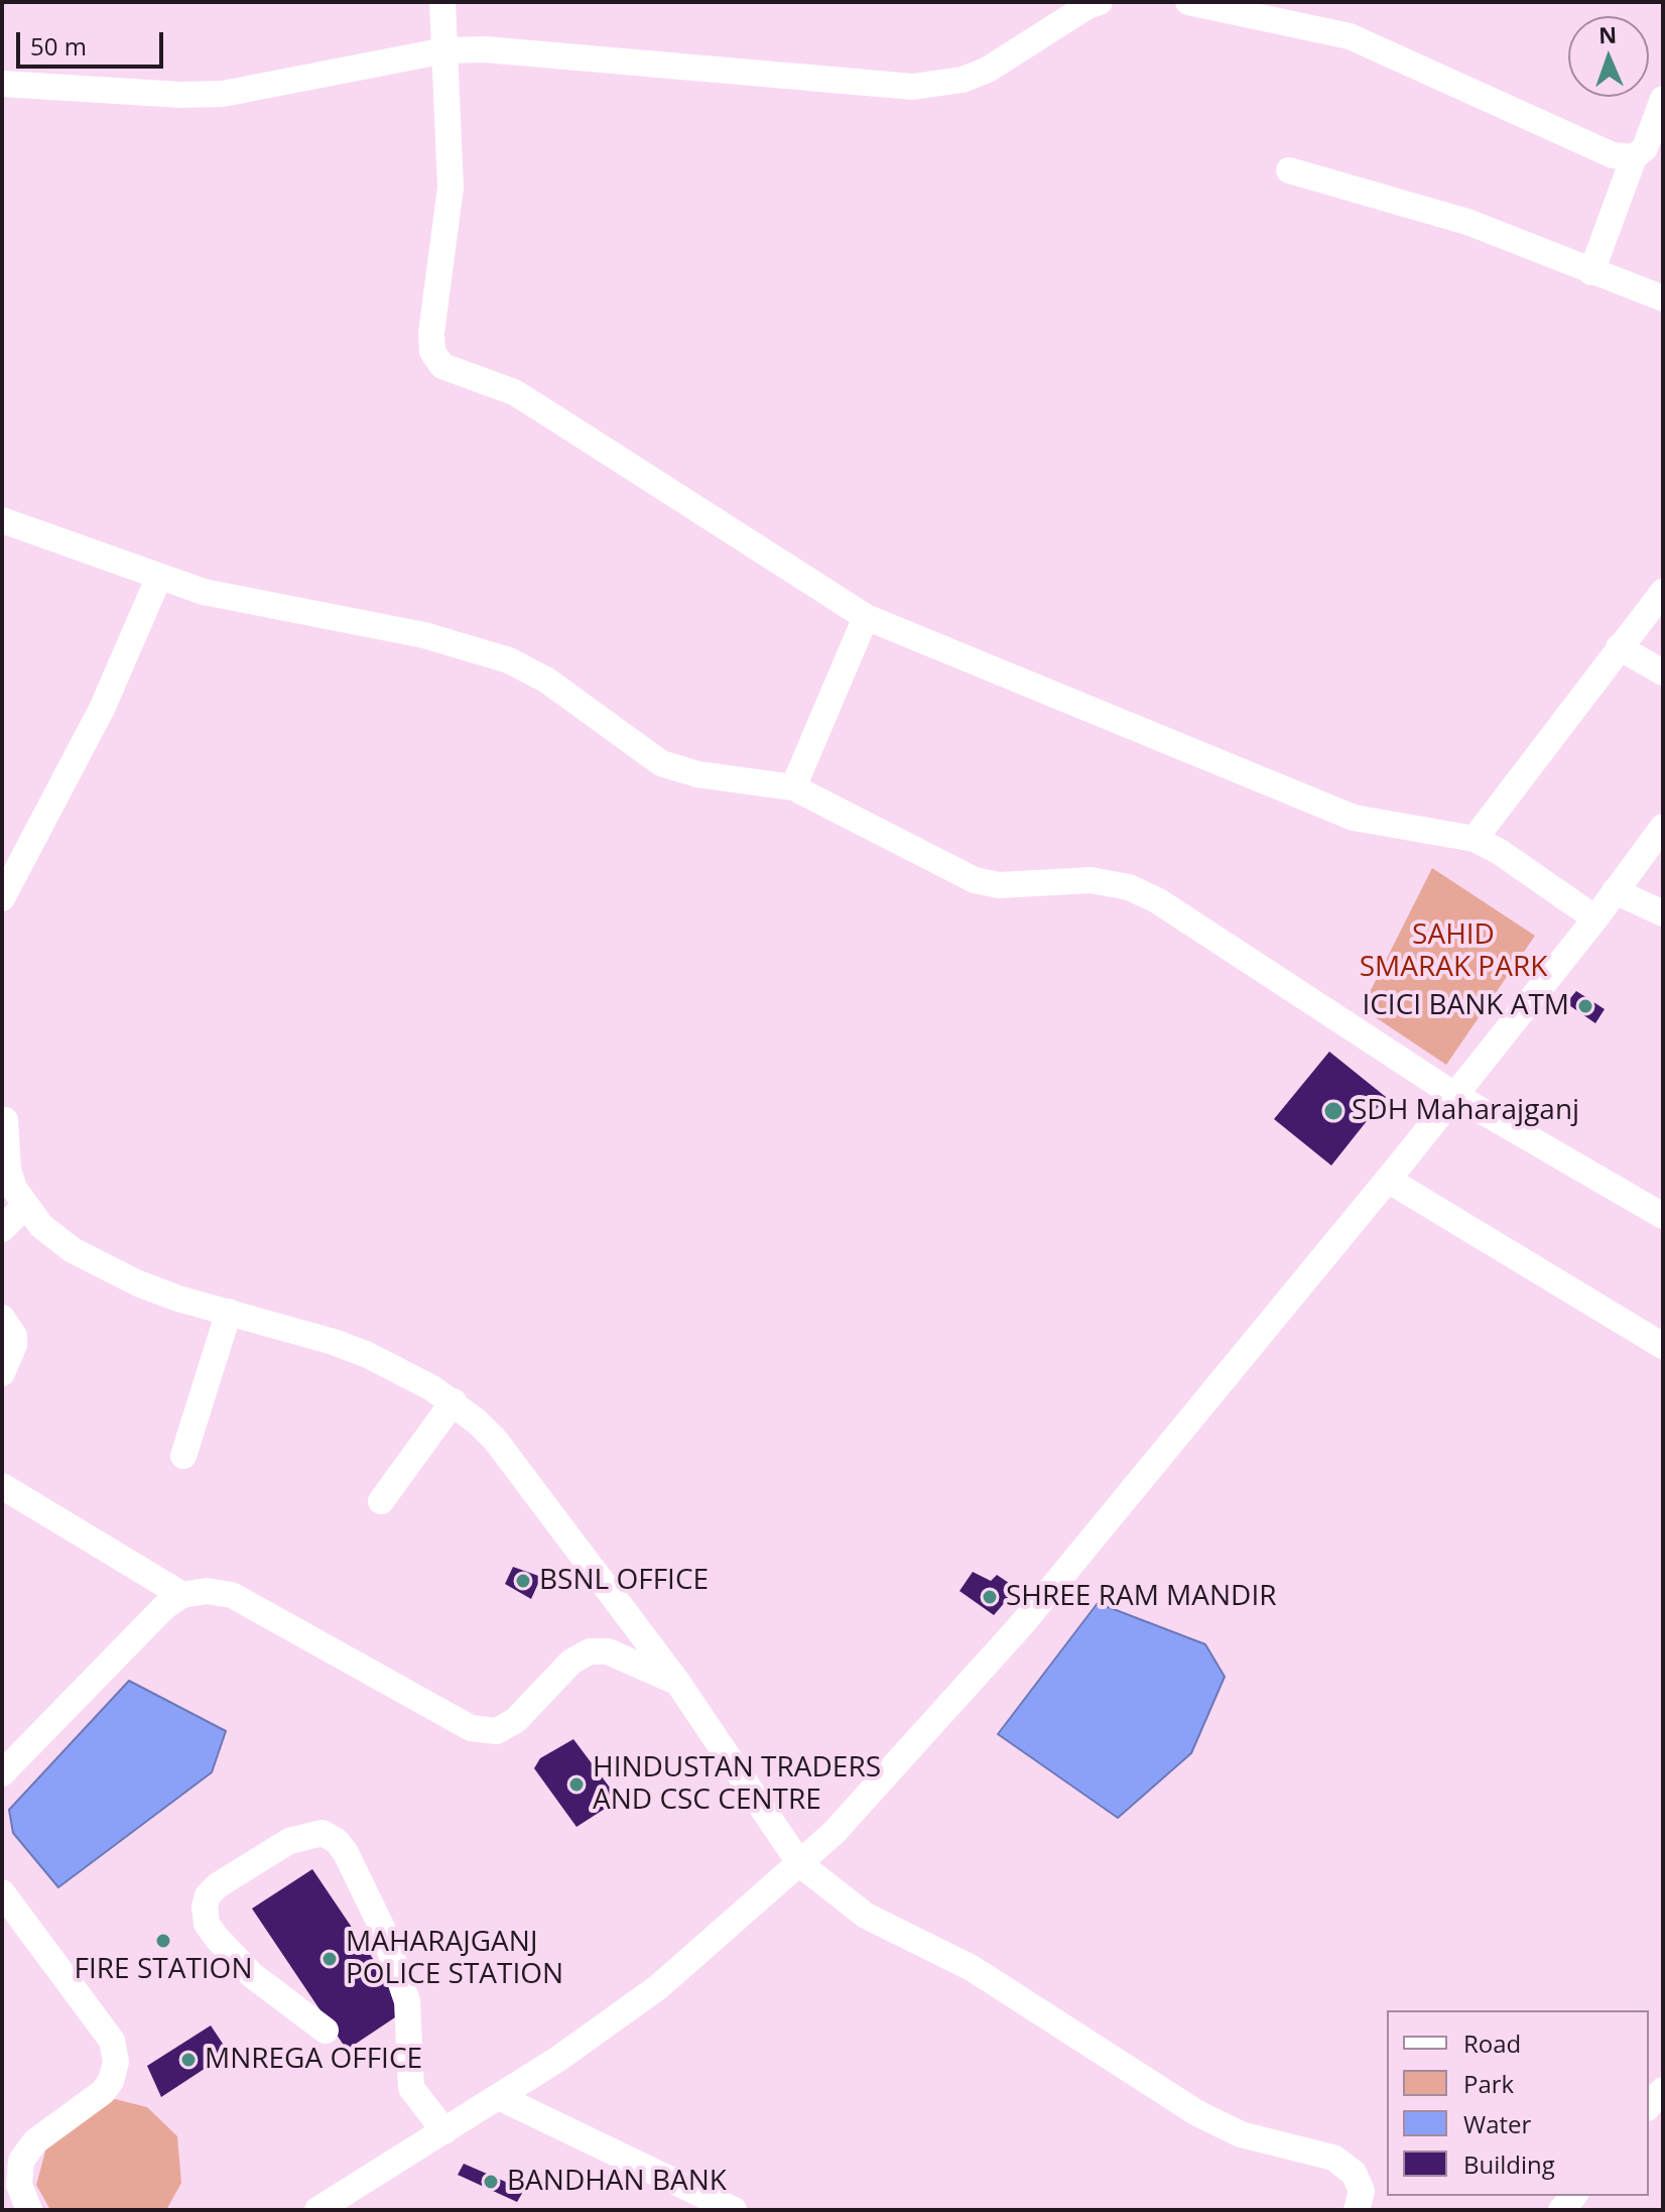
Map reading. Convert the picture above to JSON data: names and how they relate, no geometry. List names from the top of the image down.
{
  "parks": ["SAHID SMARAK PARK"],
  "places": [
    "ICICI BANK ATM",
    "SDH Maharajganj",
    "BSNL OFFICE",
    "SHREE RAM MANDIR",
    "HINDUSTAN TRADERS AND CSC CENTRE",
    "FIRE STATION",
    "MAHARAJGANJ POLICE STATION",
    "MNREGA OFFICE",
    "BANDHAN BANK"
  ],
  "legend": [
    "Road",
    "Park",
    "Water",
    "Building"
  ],
  "scale_bar": "50 m",
  "north": "top"
}
